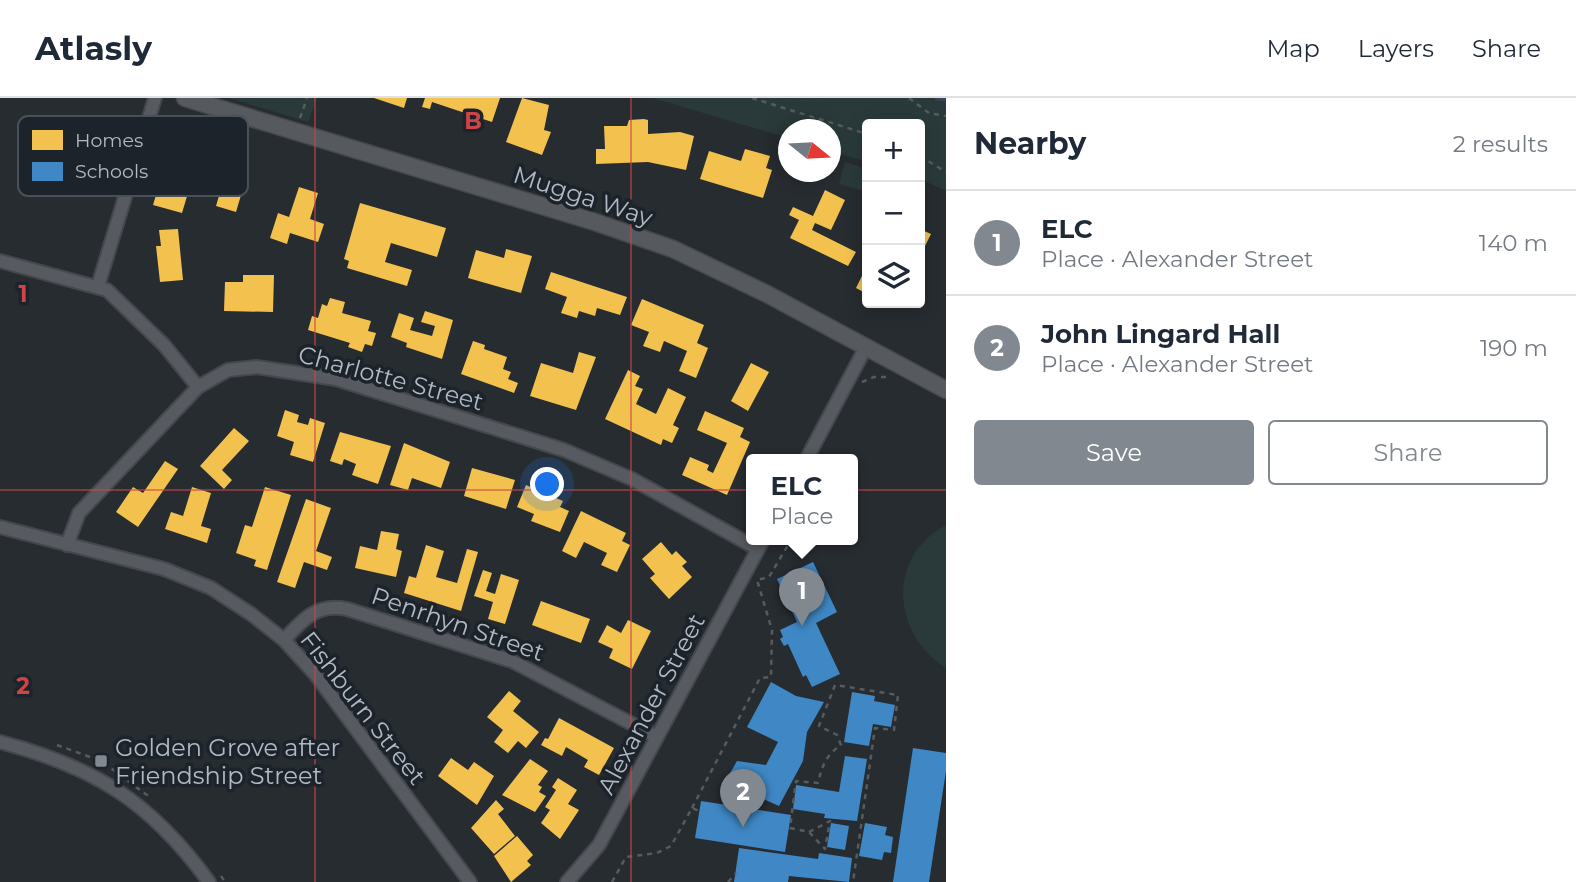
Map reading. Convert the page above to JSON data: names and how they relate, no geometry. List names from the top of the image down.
{
  "streets": {
    "main road": ["Mugga Way"],
    "street": [
      "Charlotte Street",
      "Penrhyn Street",
      "Alexander Street",
      "Fishburn Street"
    ]
  },
  "crossings": [
    ["Charlotte Street", "Fishburn Street"],
    ["Penrhyn Street", "Alexander Street"],
    ["Penrhyn Street", "Fishburn Street"]
  ],
  "places": {
    "transit": ["Golden Grove after Friendship Street"]
  },
  "legend": ["Homes", "Schools"],
  "north": "right",
  "page": {
    "header": "Atlasly",
    "nav": ["Map", "Layers", "Share"],
    "heading": ["Nearby", "2 results"],
    "map_buttons": ["+", "−"],
    "list": [
      {
        "mark": "1",
        "name": "ELC",
        "note": "Place · Alexander Street",
        "value": "140 m"
      },
      {
        "mark": "2",
        "name": "John Lingard Hall",
        "note": "Place · Alexander Street",
        "value": "190 m"
      }
    ],
    "buttons": ["Save", "Share"],
    "popup": ["ELC", "Place"],
    "pins": ["1", "2"]
  },
  "grid": {
    "columns": ["B"],
    "rows": ["1", "2"]
  }
}
